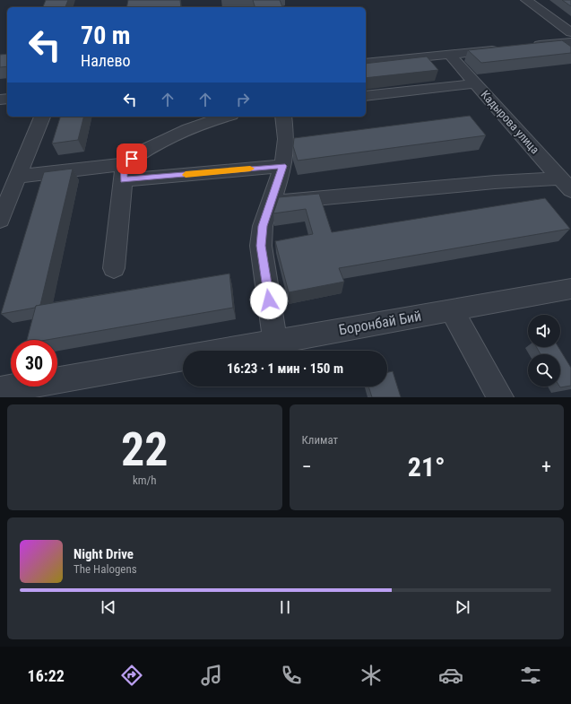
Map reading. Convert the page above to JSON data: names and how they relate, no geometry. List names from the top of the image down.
{
  "streets": {
    "street": ["Кадырова улица", "Боронбай Бий"]
  },
  "page": {
    "turn": ["70 m", "Налево"],
    "limit": "30",
    "trip": "16:23 · 1 мин · 150 m",
    "tile": [
      ["22", "km/h"],
      "Климат"
    ],
    "heat": ["−", "21°", "+"],
    "song": ["Night Drive", "The Halogens"],
    "tabs": "16:22"
  }
}
